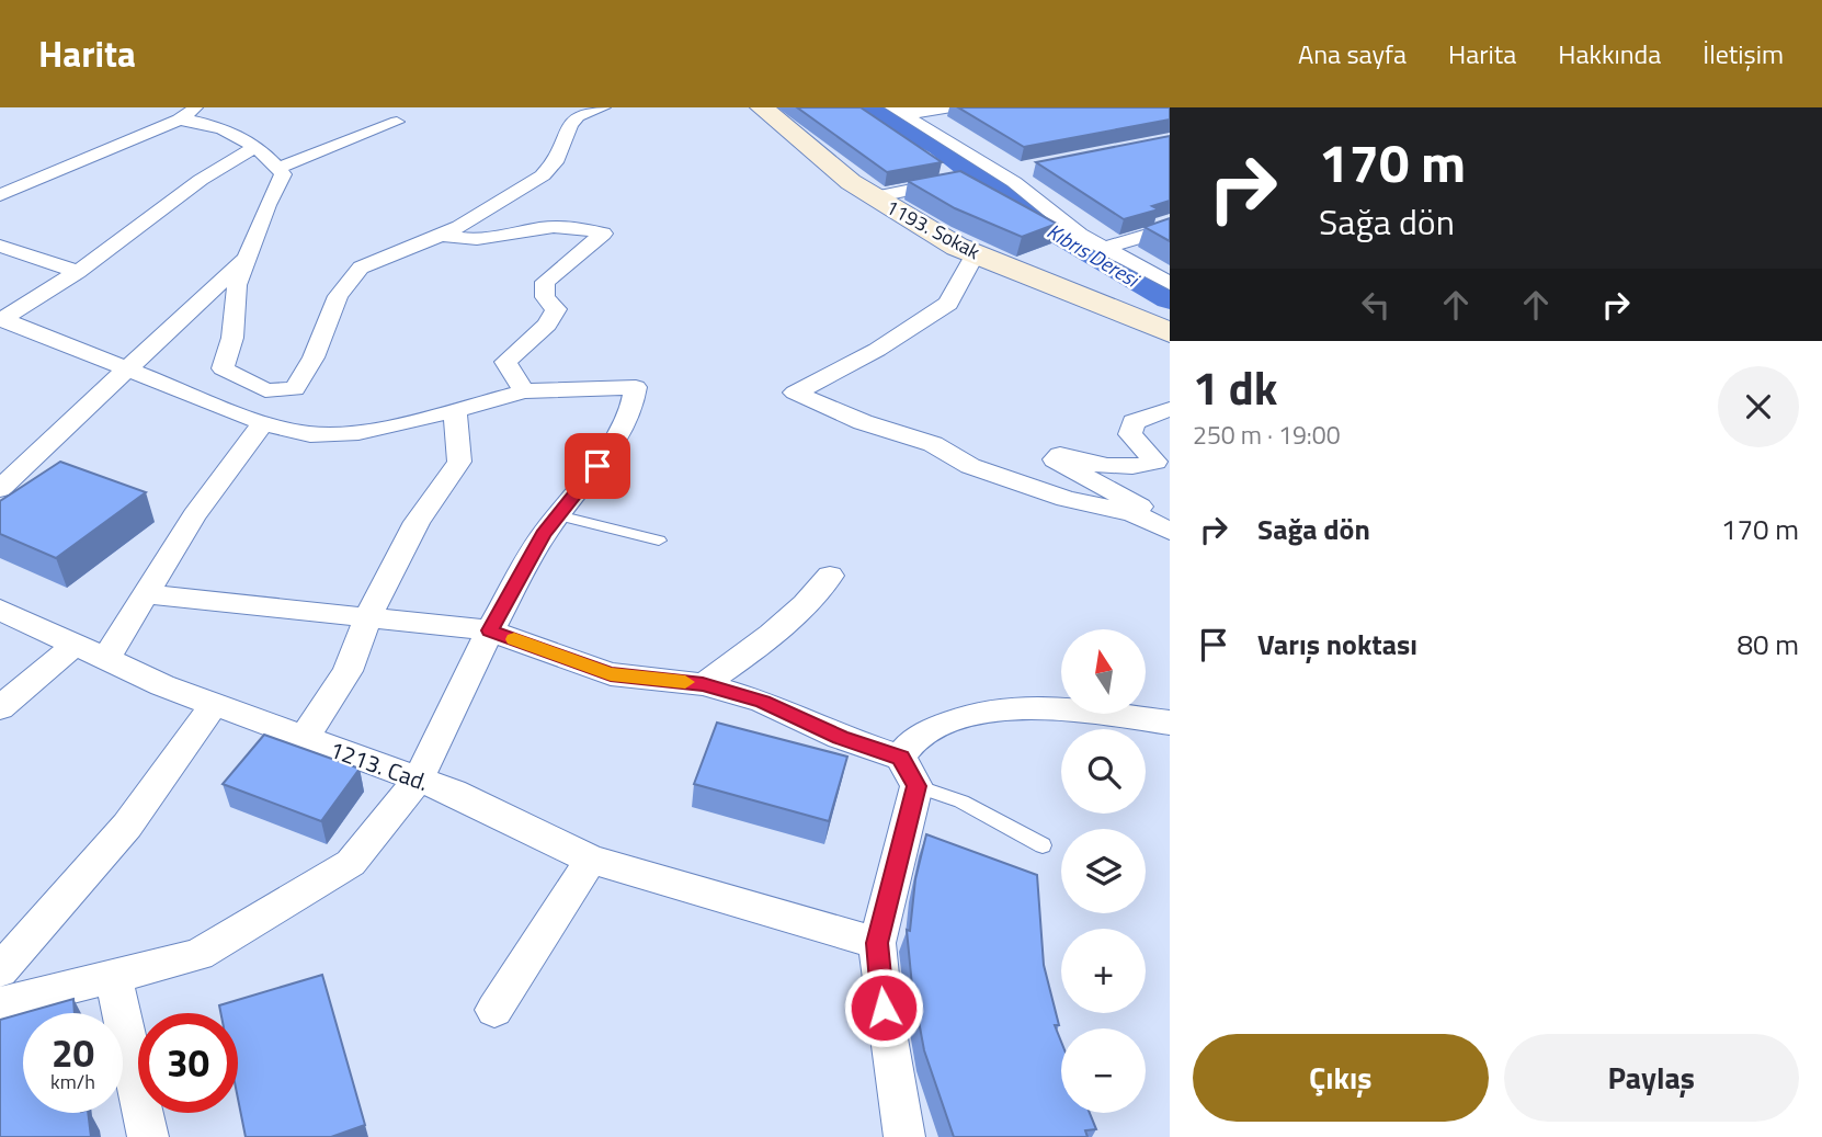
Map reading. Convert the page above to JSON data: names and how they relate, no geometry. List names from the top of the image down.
{
  "streets": {
    "street": ["1193. Sokak", "1213. Cad."]
  },
  "water": ["Kıbrıs Deresi"],
  "north": "top",
  "page": {
    "header": "Harita",
    "nav": [
      "Ana sayfa",
      "Harita",
      "Hakkında",
      "İletişim"
    ],
    "turn": ["170 m", "Sağa dön"],
    "heading": ["1 dk", "250 m · 19:00"],
    "list": [
      {
        "name": "Sağa dön",
        "value": "170 m"
      },
      {
        "name": "Varış noktası",
        "value": "80 m"
      }
    ],
    "map_buttons": ["+", "−"],
    "speed": "20 km/h",
    "limit": "30",
    "buttons": ["Çıkış", "Paylaş"]
  }
}
